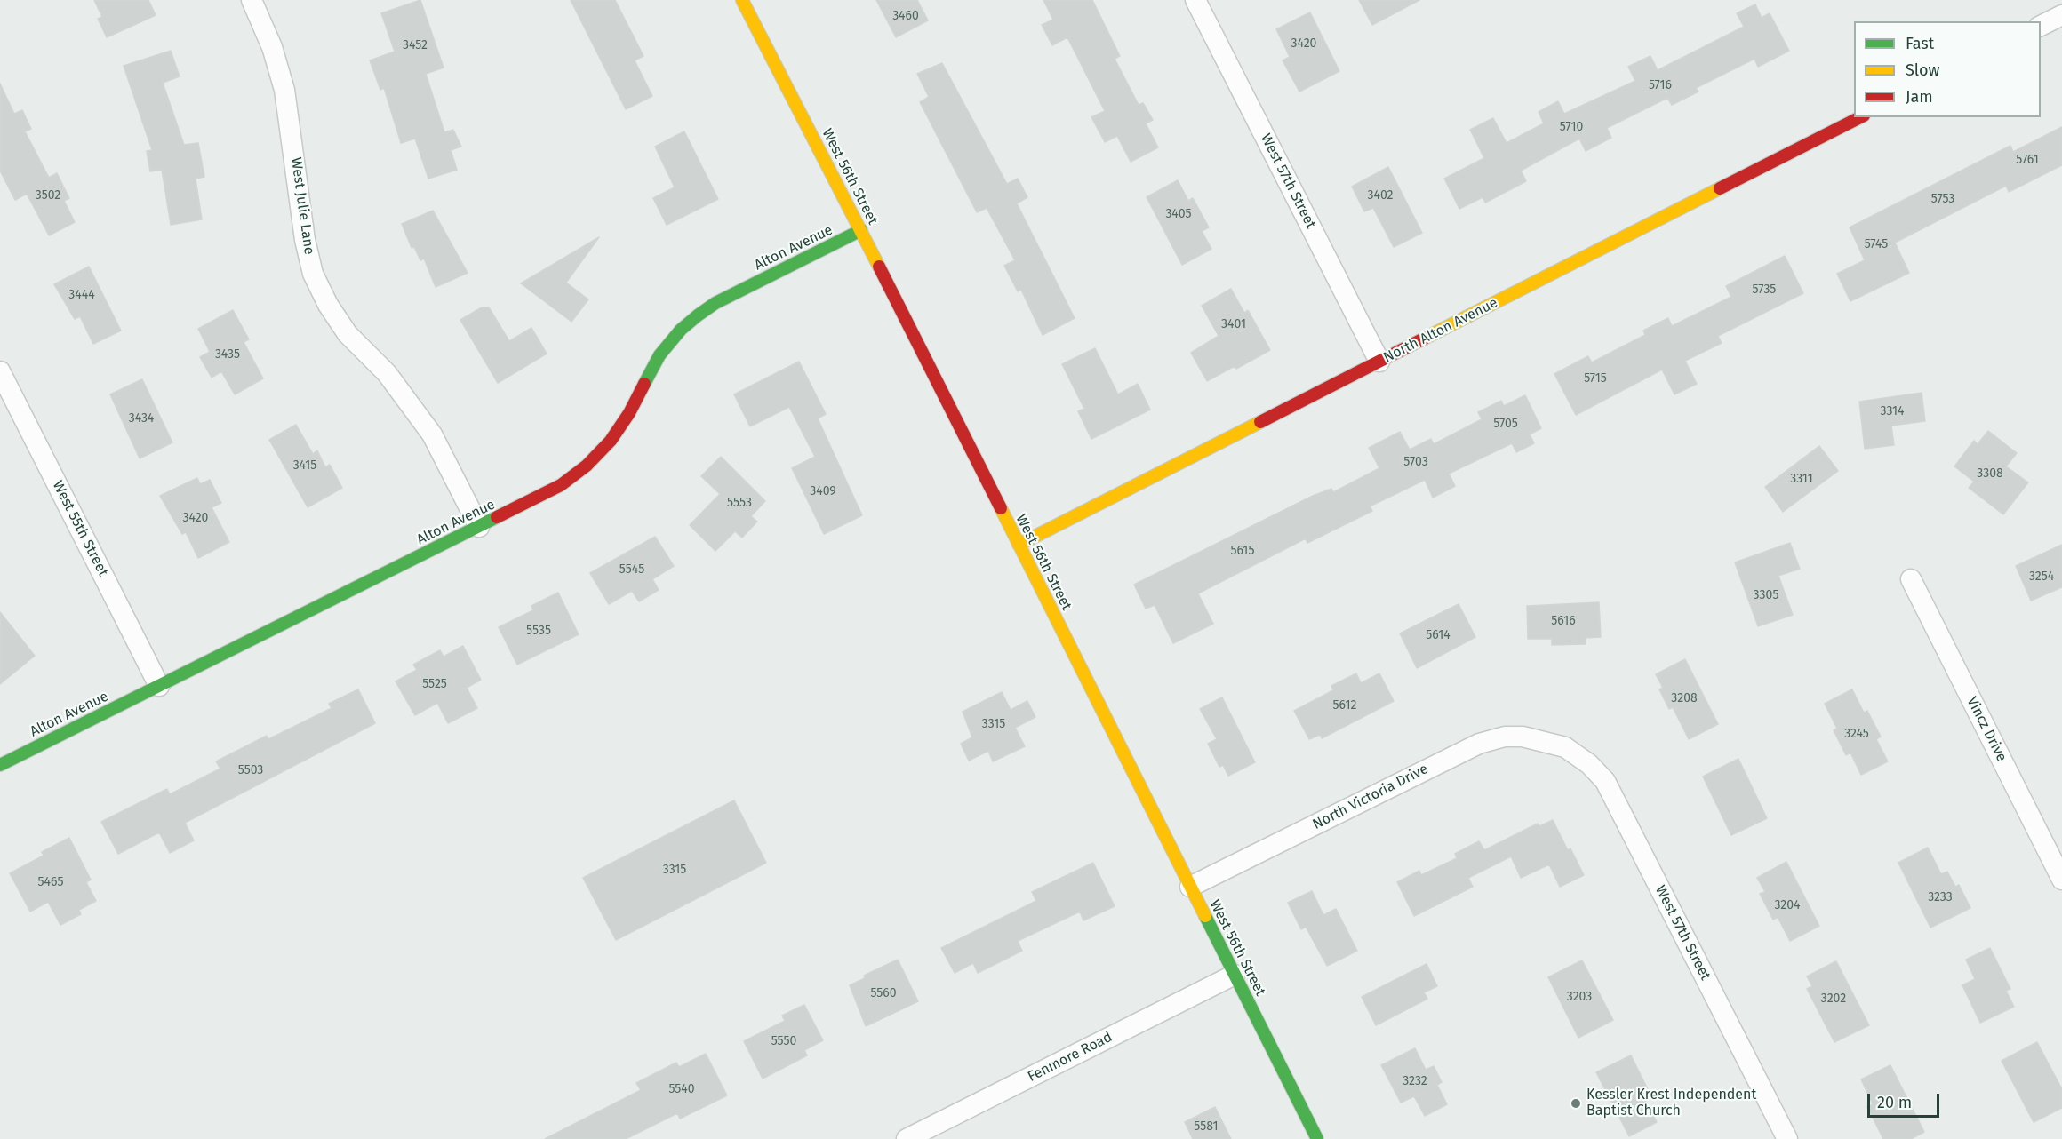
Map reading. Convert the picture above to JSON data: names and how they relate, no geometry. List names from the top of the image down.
{
  "streets": {
    "street": [
      "West 56th Street",
      "West 57th Street",
      "West Julie Lane",
      "Alton Avenue",
      "North Alton Avenue",
      "West 55th Street",
      "Vincz Drive",
      "North Victoria Drive",
      "Fenmore Road"
    ]
  },
  "crossings": [
    ["West 56th Street", "Alton Avenue"],
    ["West 56th Street", "North Alton Avenue"],
    ["West 56th Street", "North Victoria Drive"],
    ["West 56th Street", "Fenmore Road"],
    ["West 57th Street", "North Alton Avenue"],
    ["West 57th Street", "North Victoria Drive"],
    ["West Julie Lane", "Alton Avenue"],
    ["Alton Avenue", "West 55th Street"]
  ],
  "places": ["Kessler Krest Independent Baptist Church"],
  "house_numbers": [
    "3460",
    "3420",
    "3452",
    "5716",
    "5710",
    "5761",
    "3502",
    "3402",
    "5753",
    "3405",
    "5745",
    "5735",
    "3444",
    "3401",
    "3435",
    "5715",
    "3314",
    "3434",
    "5705",
    "5703",
    "3415",
    "3308",
    "3311",
    "3409",
    "5553",
    "3420",
    "5615",
    "5545",
    "3254",
    "3305",
    "5616",
    "5535",
    "5614",
    "5525",
    "3208",
    "5612",
    "3315",
    "3245",
    "5503",
    "3315",
    "5465",
    "3233",
    "3204",
    "5560",
    "3203",
    "3202",
    "5550",
    "3232",
    "5540",
    "5581"
  ],
  "legend": ["Fast", "Slow", "Jam"],
  "scale_bar": "20 m"
}
